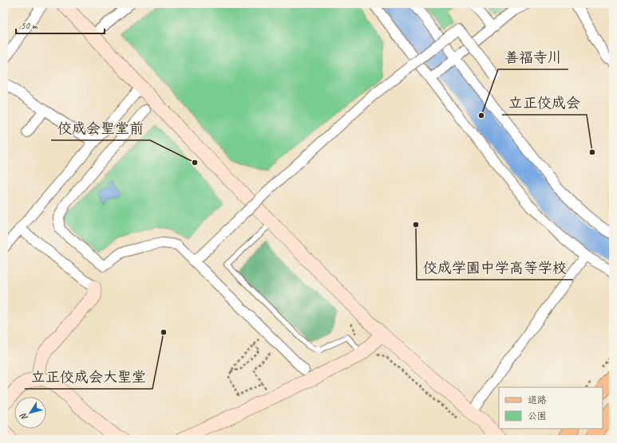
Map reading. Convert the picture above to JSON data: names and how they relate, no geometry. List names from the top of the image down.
{
  "places": [
    "善福寺川",
    "立正佼成会",
    "佼成会聖堂前",
    "佼成学園中学高等学校",
    "立正佼成会大聖堂"
  ],
  "legend": ["道路", "公園"],
  "scale_bar": "50 m",
  "north": "bottom left"
}
